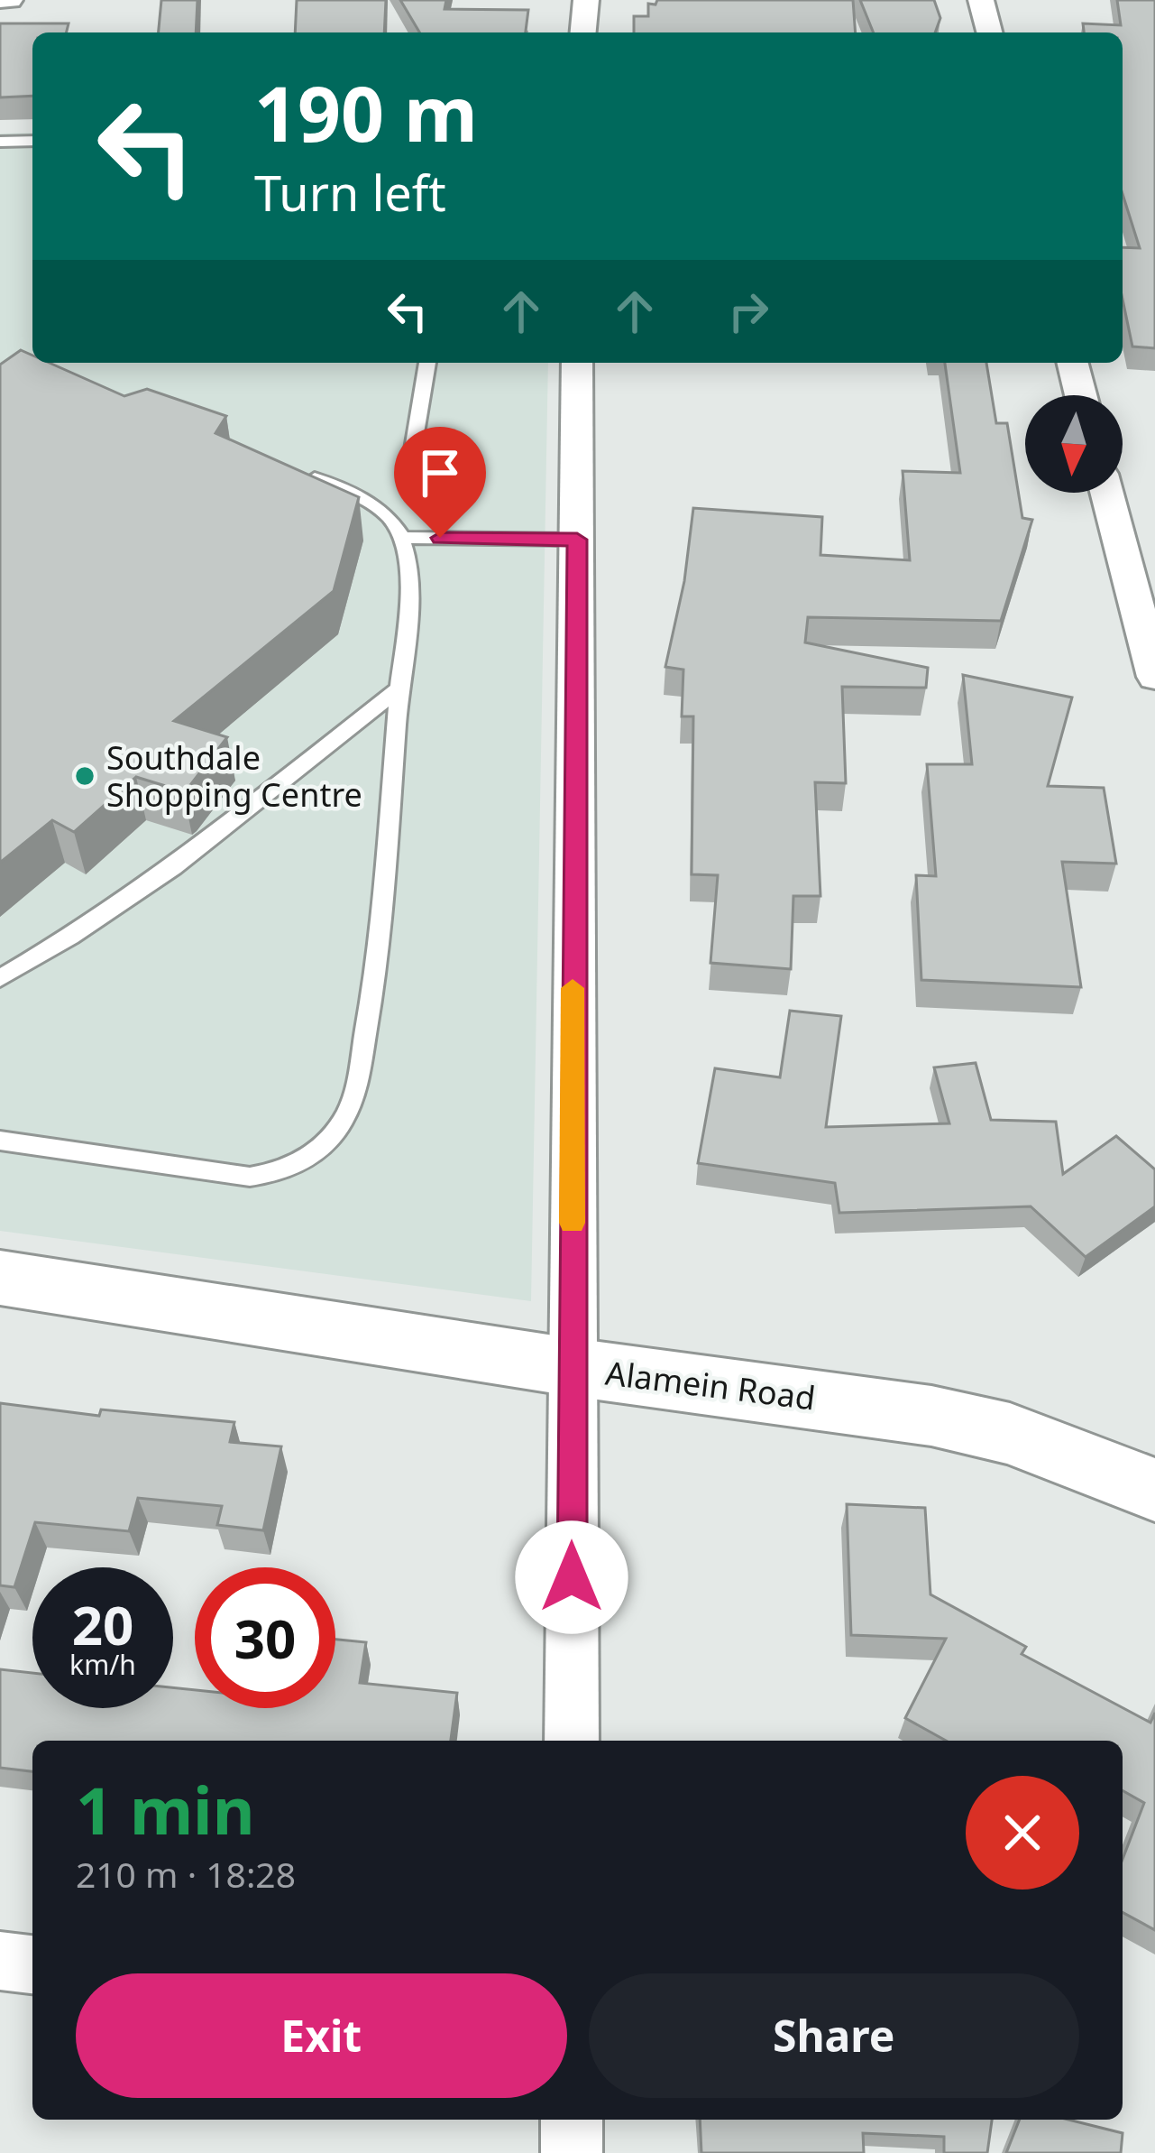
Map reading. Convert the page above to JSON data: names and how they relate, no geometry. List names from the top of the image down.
{
  "streets": {
    "main road": ["Alamein Road"]
  },
  "places": ["Southdale Shopping Centre"],
  "north": "bottom",
  "page": {
    "turn": ["190 m", "Turn left"],
    "speed": "20 km/h",
    "limit": "30",
    "heading": ["1 min", "210 m · 18:28"],
    "buttons": ["Exit", "Share"]
  }
}
